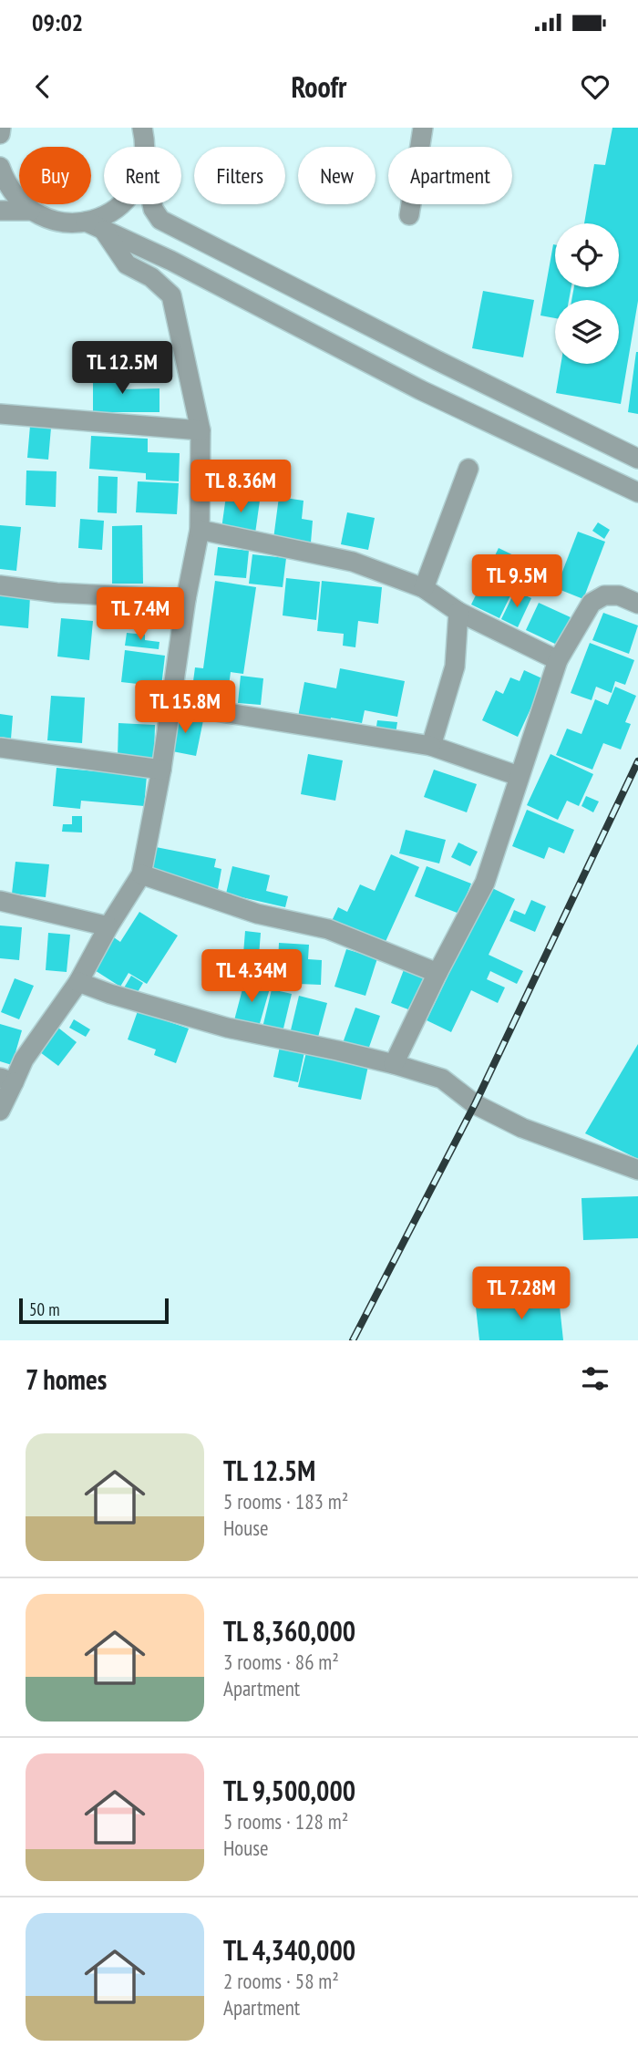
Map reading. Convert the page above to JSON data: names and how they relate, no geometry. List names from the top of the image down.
{
  "scale_bar": "50 m",
  "page": {
    "status": "09:02",
    "header": "Roofr",
    "chip": [
      "Buy",
      "Rent",
      "Filters",
      "New",
      "Apartment"
    ],
    "price": [
      "TL 12.5M",
      "TL 8.36M",
      "TL 9.5M",
      "TL 7.4M",
      "TL 15.8M",
      "TL 4.34M",
      "TL 7.28M"
    ],
    "scale": "50 m",
    "heading": "7 homes",
    "list": [
      {
        "name": "TL 12.5M",
        "note": "5 rooms · 183 m² · House"
      },
      {
        "name": "TL 8,360,000",
        "note": "3 rooms · 86 m² · Apartment"
      },
      {
        "name": "TL 9,500,000",
        "note": "5 rooms · 128 m² · House"
      },
      {
        "name": "TL 4,340,000",
        "note": "2 rooms · 58 m² · Apartment"
      }
    ]
  }
}
